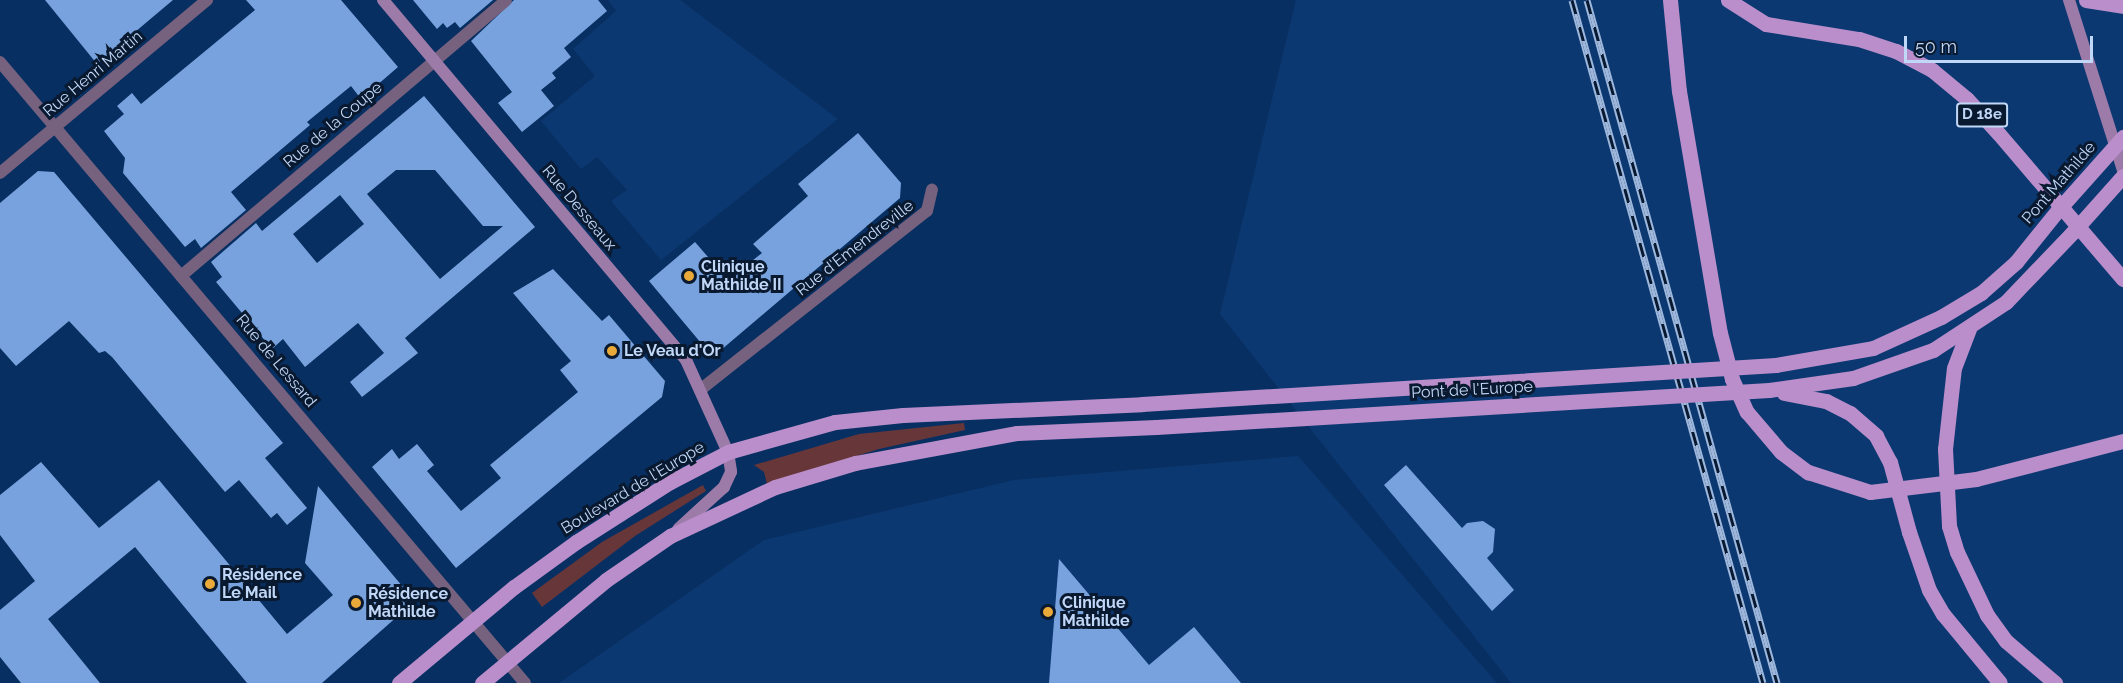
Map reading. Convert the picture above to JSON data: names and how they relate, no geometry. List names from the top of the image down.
{
  "streets": {
    "main road": [
      "D 18e",
      "Pont Mathilde",
      "Pont de l'Europe",
      "Boulevard de l'Europe"
    ],
    "street": [
      "Rue Henri Martin",
      "Rue de la Coupe",
      "Rue Desseaux",
      "Rue d'Emendreville",
      "Rue de Lessard"
    ]
  },
  "crossings": [
    ["Rue Henri Martin", "Rue de Lessard"],
    ["Rue de la Coupe", "Rue Desseaux"],
    ["Rue de la Coupe", "Rue de Lessard"],
    ["Pont Mathilde", "Pont de l'Europe"],
    ["Rue Desseaux", "Rue d'Emendreville"],
    ["Rue Desseaux", "Boulevard de l'Europe"],
    ["Rue de Lessard", "Boulevard de l'Europe"],
    ["Pont de l'Europe", "Boulevard de l'Europe"]
  ],
  "places": [
    "Clinique Mathilde II",
    "Le Veau d'Or",
    "Résidence Le Mail",
    "Résidence Mathilde",
    "Clinique Mathilde"
  ],
  "scale_bar": "50 m"
}
